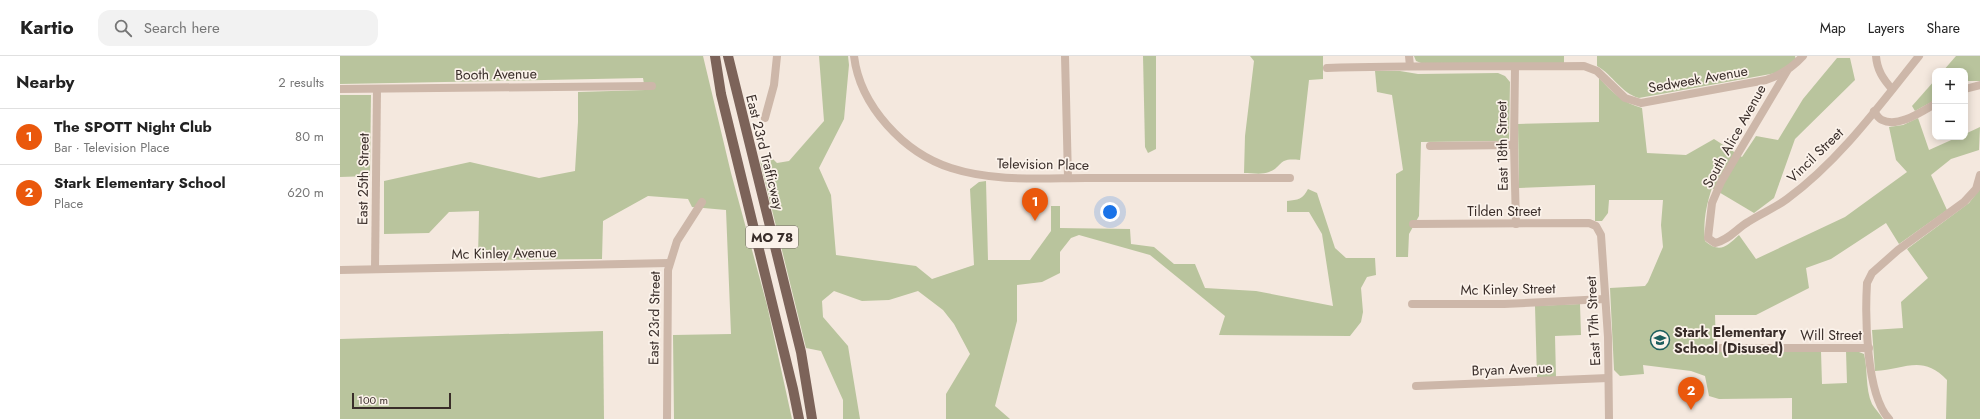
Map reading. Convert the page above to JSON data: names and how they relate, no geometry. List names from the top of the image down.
{
  "streets": {
    "main road": ["East 23rd Trafficway", "MO 78"],
    "street": [
      "Booth Avenue",
      "Sedweek Avenue",
      "South Alice Avenue",
      "East 18th Street",
      "Vincil Street",
      "Television Place",
      "East 25th Street",
      "Tilden Street",
      "Mc Kinley Avenue",
      "Mc Kinley Street",
      "East 23rd Street",
      "East 17th Street",
      "Will Street",
      "Bryan Avenue"
    ]
  },
  "crossings": [
    ["Booth Avenue", "East 25th Street"],
    ["Sedweek Avenue", "South Alice Avenue"],
    ["Sedweek Avenue", "East 18th Street"],
    ["South Alice Avenue", "Vincil Street"],
    ["East 18th Street", "Tilden Street"],
    ["East 25th Street", "Mc Kinley Avenue"],
    ["Tilden Street", "East 17th Street"],
    ["Mc Kinley Avenue", "East 23rd Street"],
    ["Mc Kinley Street", "East 17th Street"],
    ["East 17th Street", "Bryan Avenue"]
  ],
  "places": {
    "school or university": ["Stark Elementary School (Disused)"]
  },
  "scale_bar": "100 m",
  "page": {
    "header": "Kartio",
    "search": "Search here",
    "nav": ["Map", "Layers", "Share"],
    "heading": ["Nearby", "2 results"],
    "map_buttons": ["+", "−"],
    "list": [
      {
        "mark": "1",
        "name": "The SPOTT Night Club",
        "note": "Bar · Television Place",
        "value": "80 m"
      },
      {
        "mark": "2",
        "name": "Stark Elementary School",
        "note": "Place",
        "value": "620 m"
      }
    ],
    "pins": ["1", "2"],
    "scale": "100 m"
  }
}
